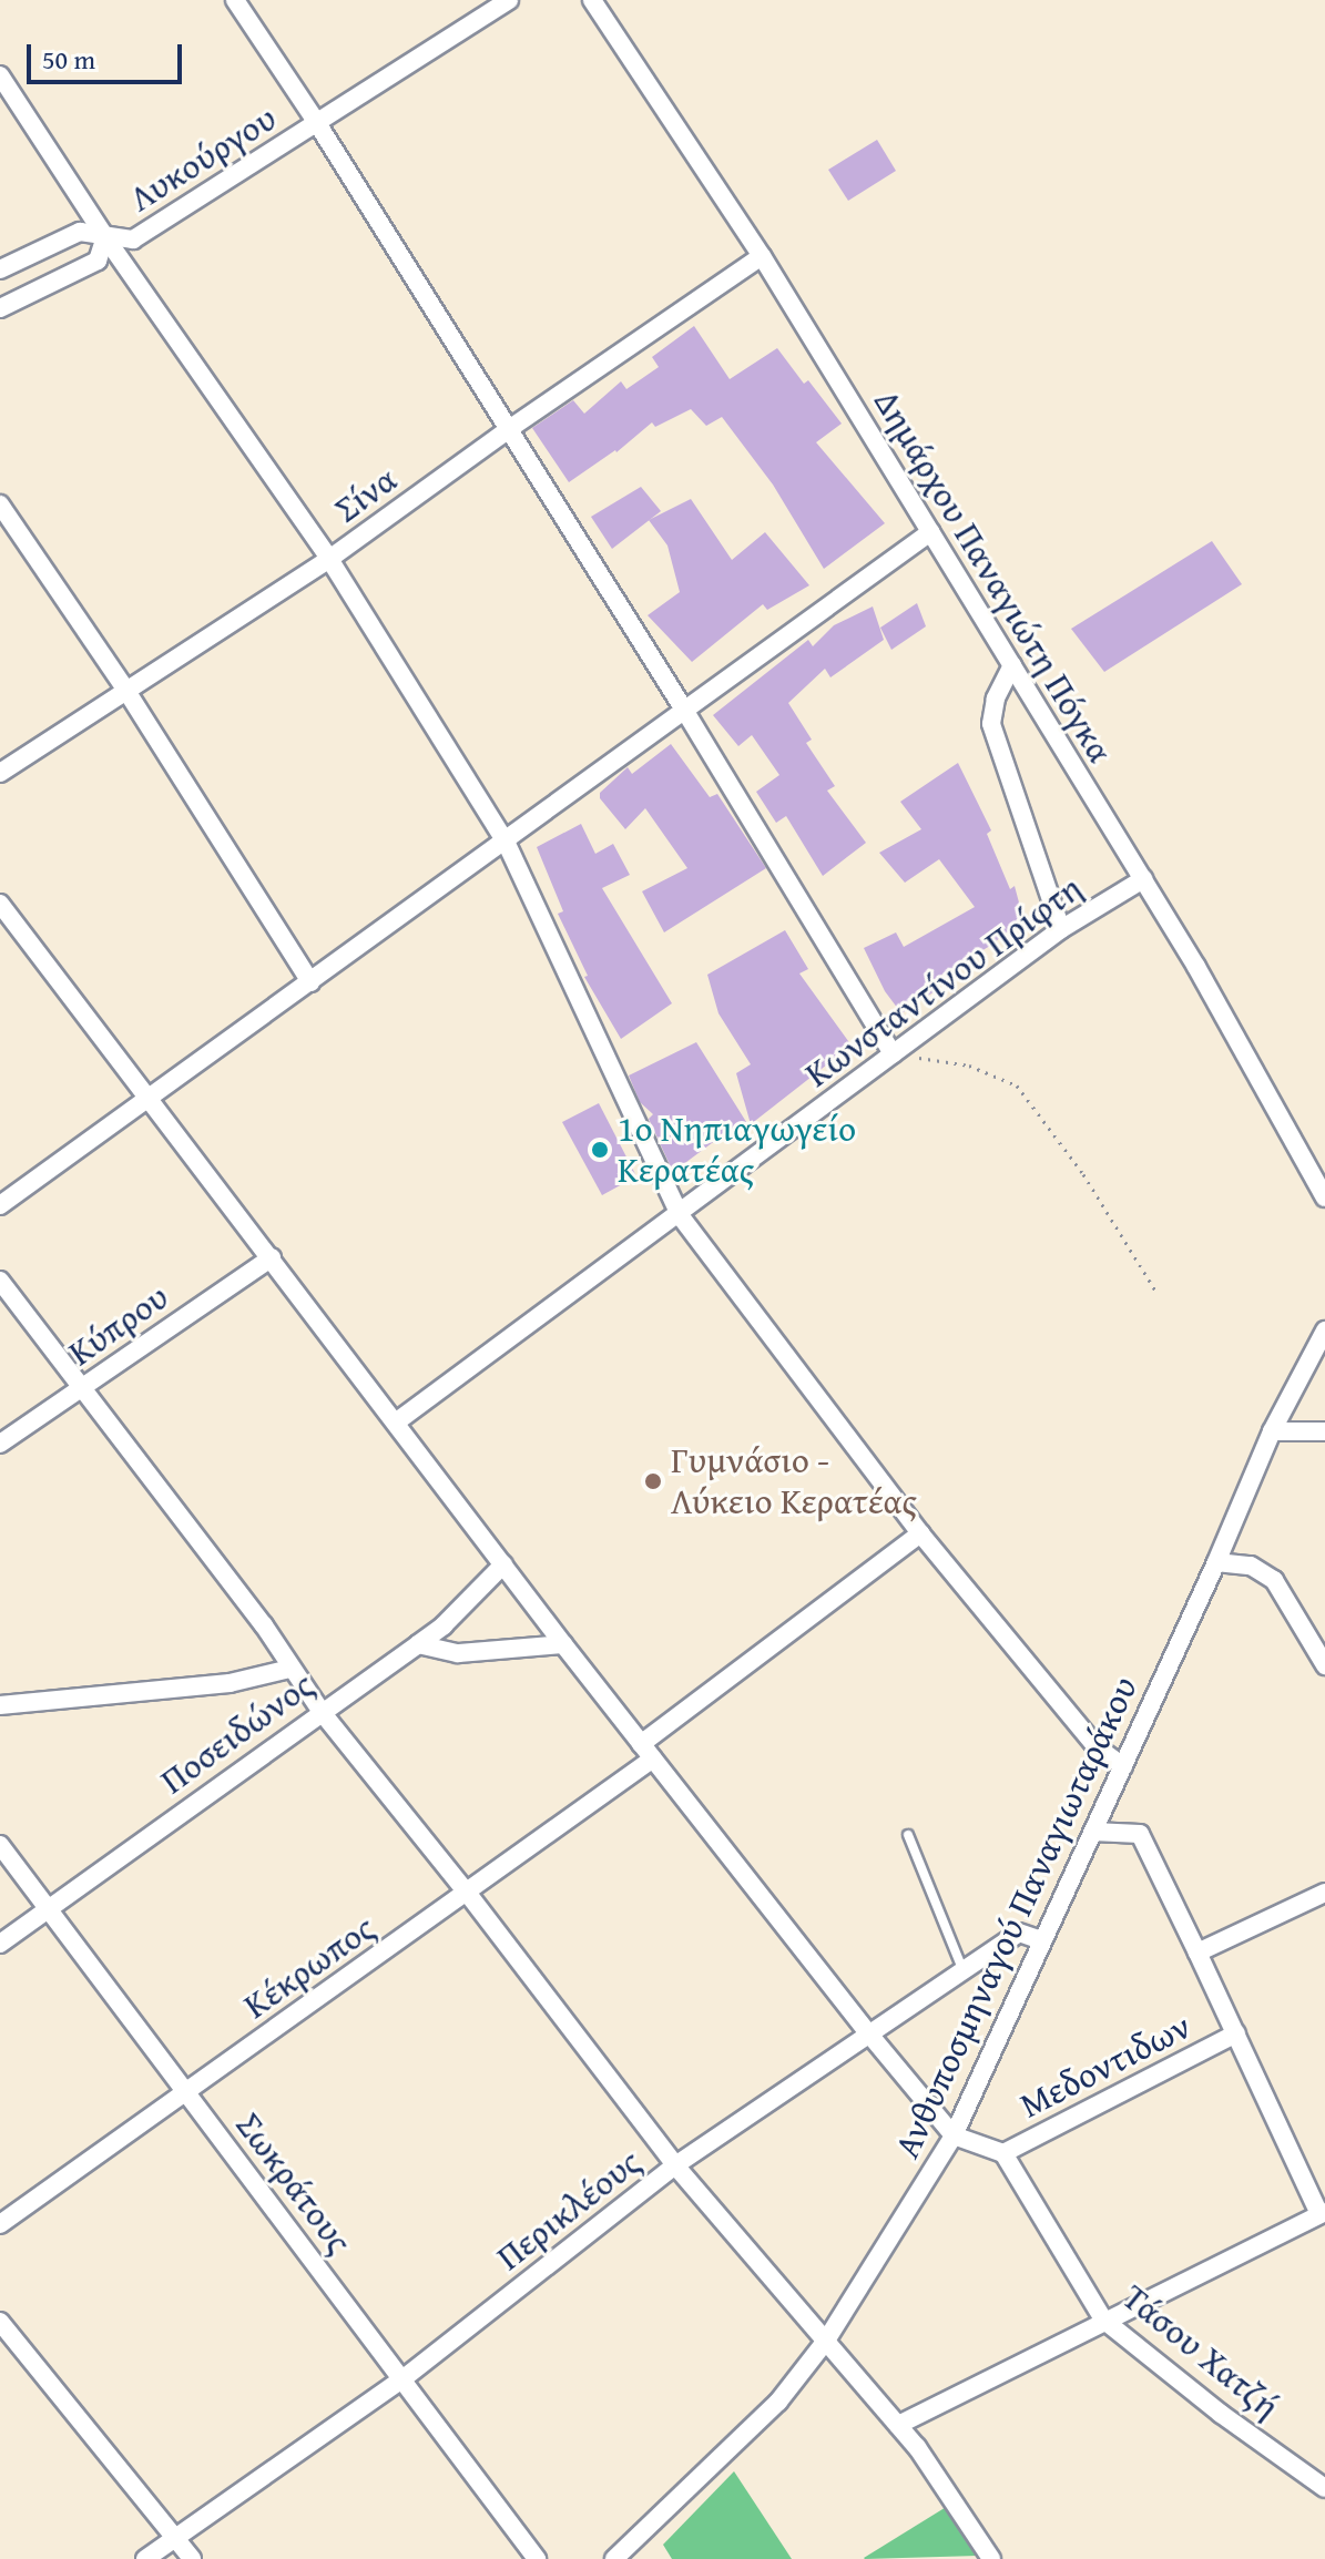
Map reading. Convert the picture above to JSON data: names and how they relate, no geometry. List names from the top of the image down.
{
  "streets": {
    "street": [
      "Λυκούργου",
      "Σίνα",
      "Δημάρχου Παναγιώτη Πόγκα",
      "Κωνσταντίνου Πρίφτη",
      "Κύπρου",
      "Ποσειδώνος",
      "Ανθυποσμηναγού Παναγιωταράκου",
      "Κέκρωπος",
      "Μεδοντιδων",
      "Σωκράτους",
      "Περικλέους",
      "Τάσου Χατζή"
    ]
  },
  "crossings": [
    ["Σίνα", "Δημάρχου Παναγιώτη Πόγκα"],
    ["Δημάρχου Παναγιώτη Πόγκα", "Κωνσταντίνου Πρίφτη"],
    ["Ποσειδώνος", "Σωκράτους"],
    ["Ανθυποσμηναγού Παναγιωταράκου", "Περικλέους"],
    ["Κέκρωπος", "Σωκράτους"],
    ["Μεδοντιδων", "Τάσου Χατζή"],
    ["Σωκράτους", "Περικλέους"]
  ],
  "places": ["1ο Νηπιαγωγείο Κερατέας", "Γυμνάσιο - Λύκειο Κερατέας"],
  "scale_bar": "50 m"
}
